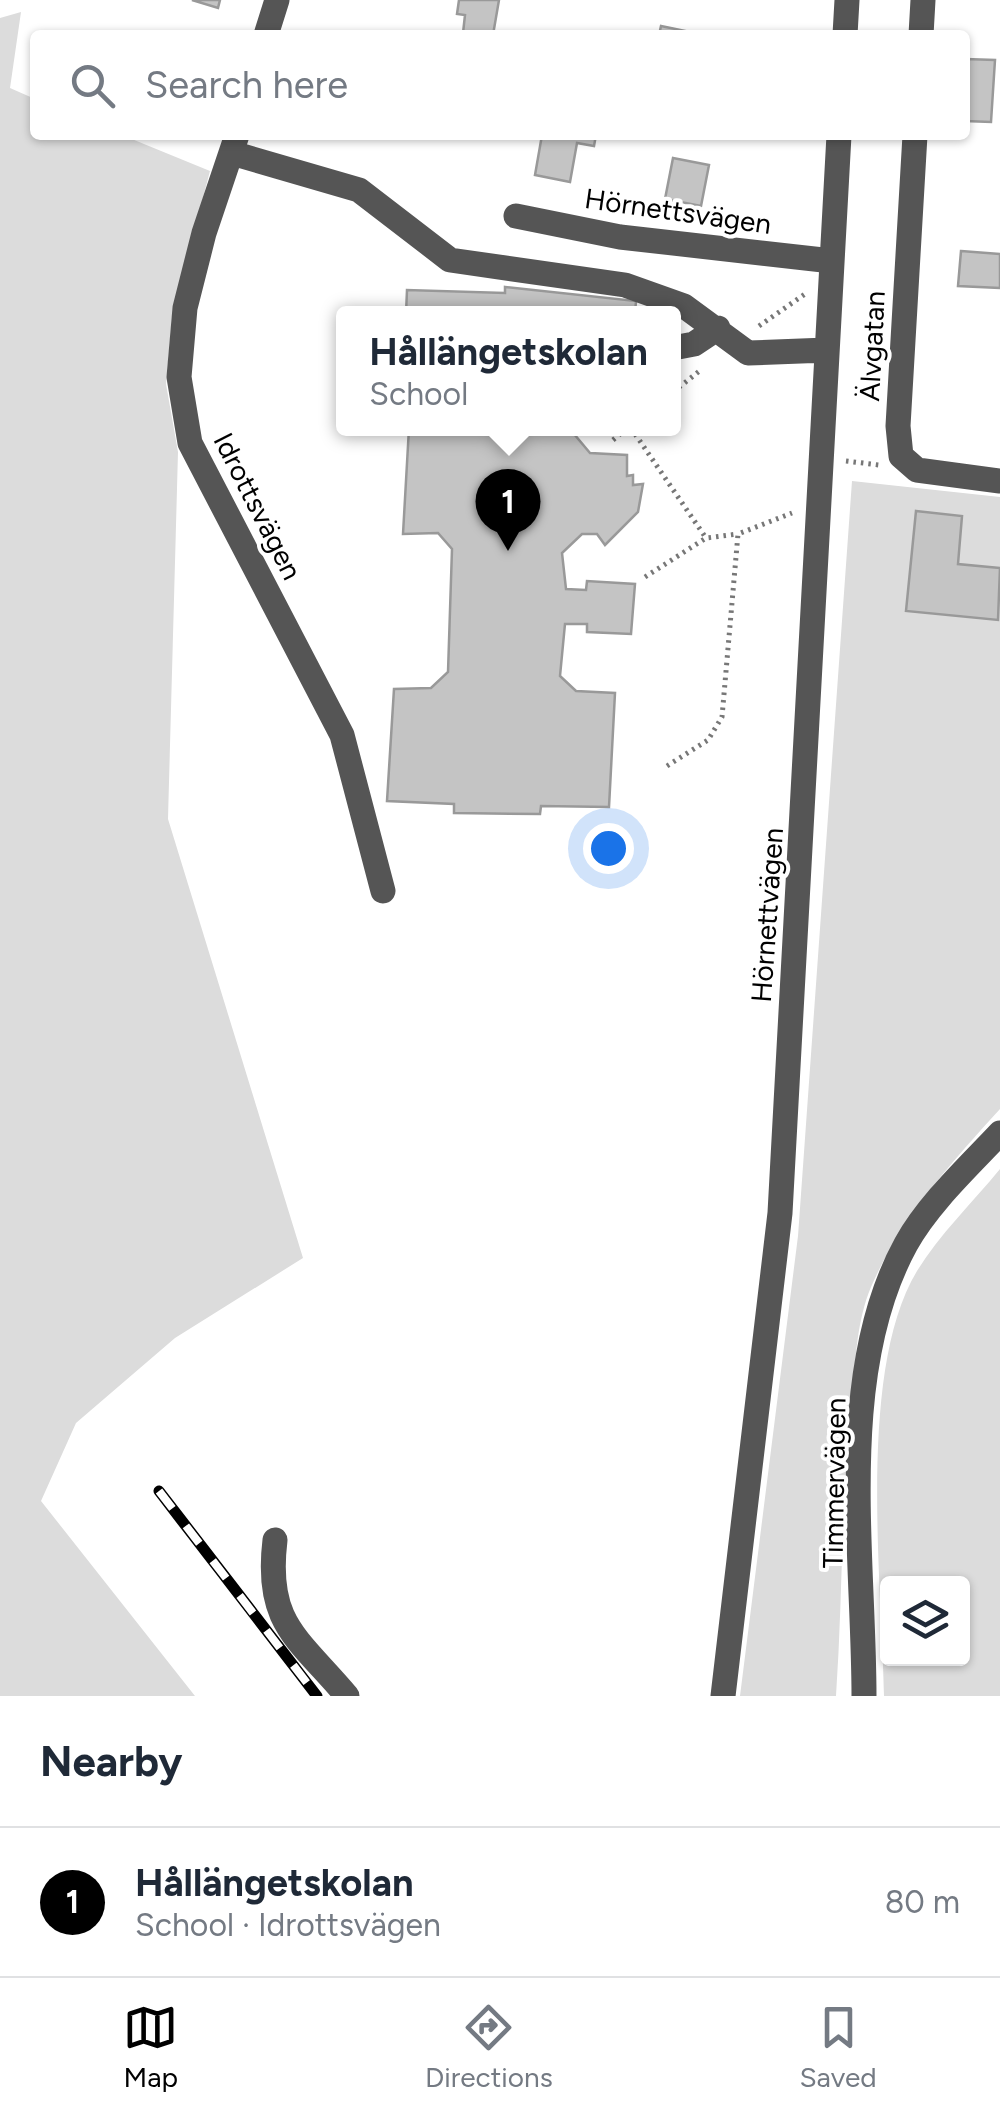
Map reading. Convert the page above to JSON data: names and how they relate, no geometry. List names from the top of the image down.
{
  "streets": {
    "street": [
      "Hörnettsvägen",
      "Älvgatan",
      "Idrottsvägen",
      "Hörnettvägen",
      "Timmervägen"
    ]
  },
  "crossings": [
    ["Hörnettsvägen", "Hörnettvägen"]
  ],
  "page": {
    "search": "Search here",
    "popup": ["Hållängetskolan", "School"],
    "pins": "1",
    "heading": "Nearby",
    "list": [
      {
        "mark": "1",
        "name": "Hållängetskolan",
        "note": "School · Idrottsvägen",
        "value": "80 m"
      }
    ],
    "nav": ["Map", "Directions", "Saved"]
  }
}
